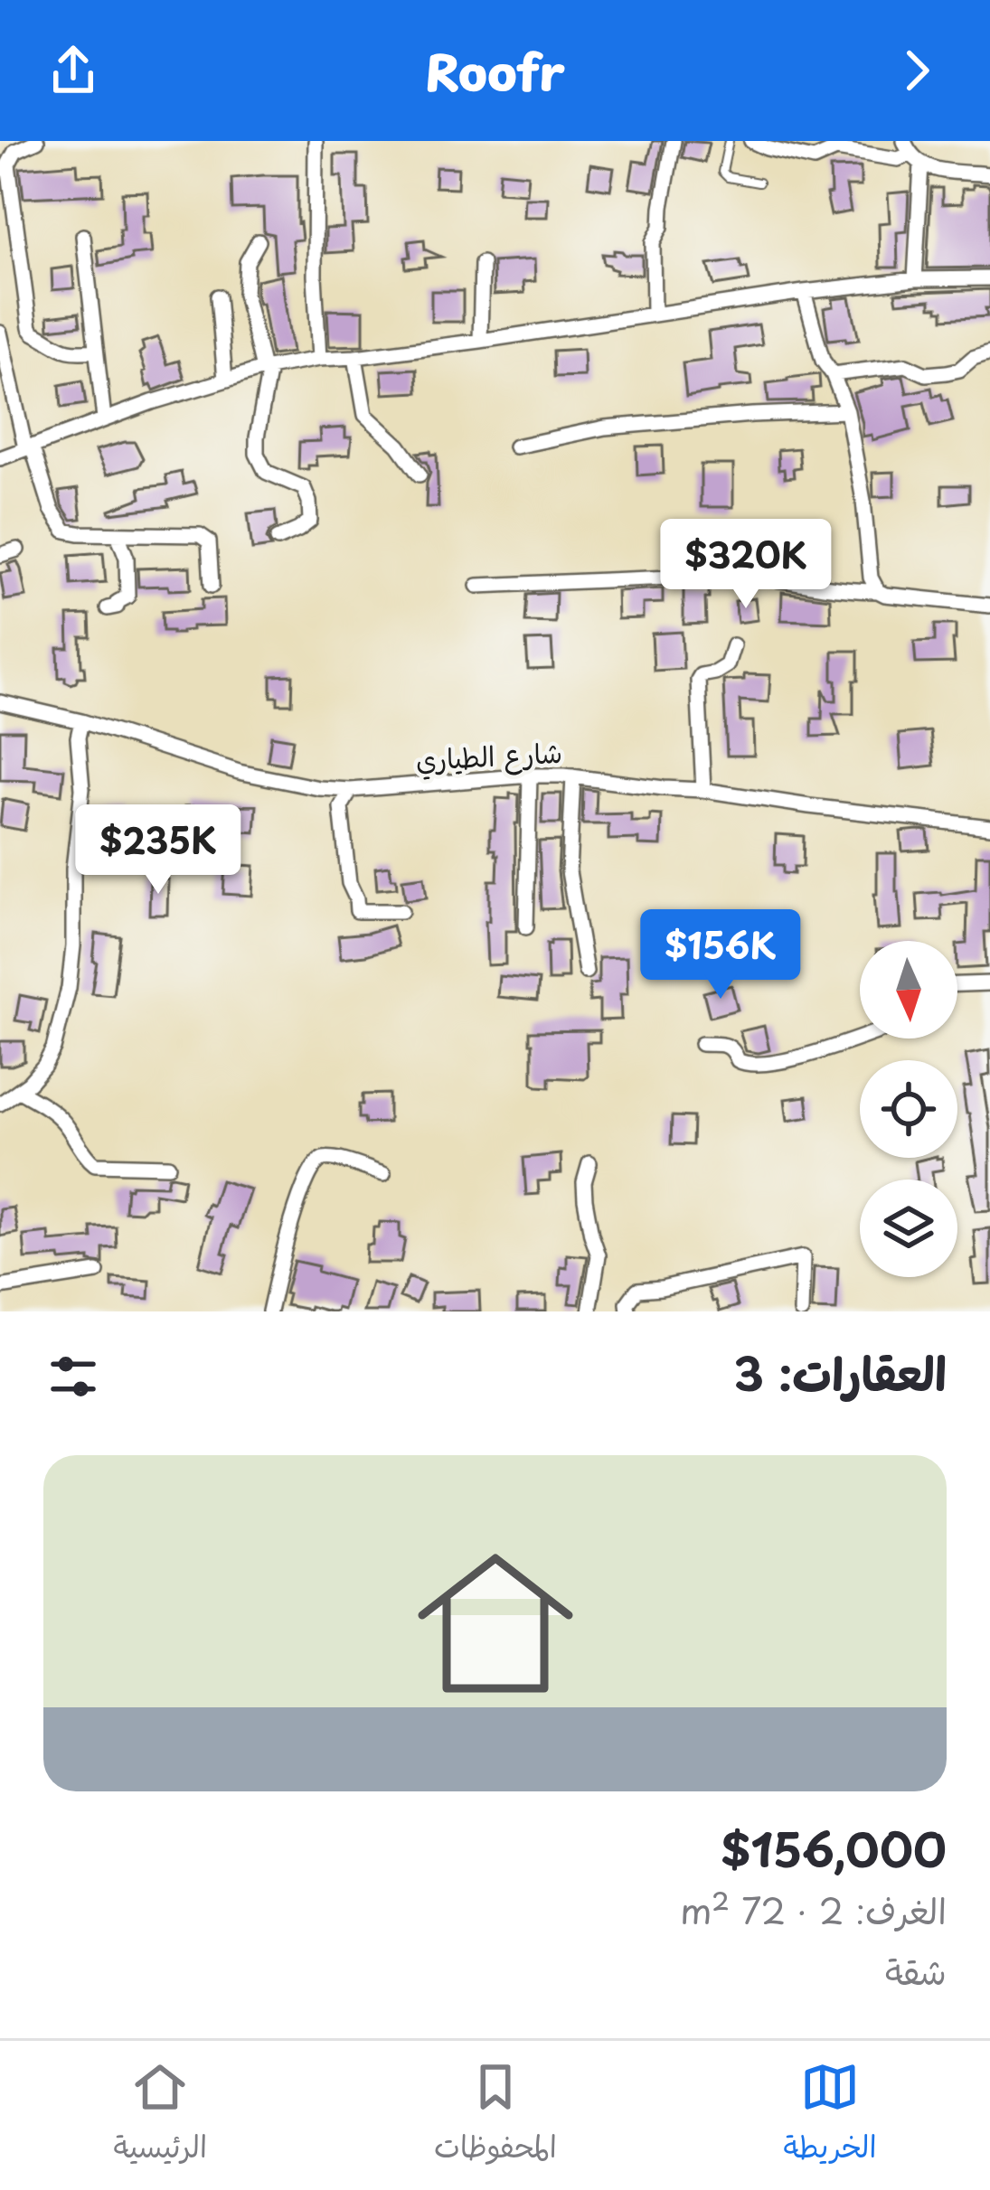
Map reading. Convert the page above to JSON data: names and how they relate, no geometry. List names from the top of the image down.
{
  "streets": {
    "street": ["شارع الطياري"]
  },
  "north": "bottom",
  "page": {
    "header": "Roofr",
    "price": ["$320K", "$235K", "$156K"],
    "heading": "العقارات: 3",
    "list": [
      {
        "name": "$156,000",
        "note": "الغرف: 2 · 72 m² · شقة"
      }
    ],
    "tabs": ["الخريطة", "المحفوظات", "الرئيسية"]
  }
}
